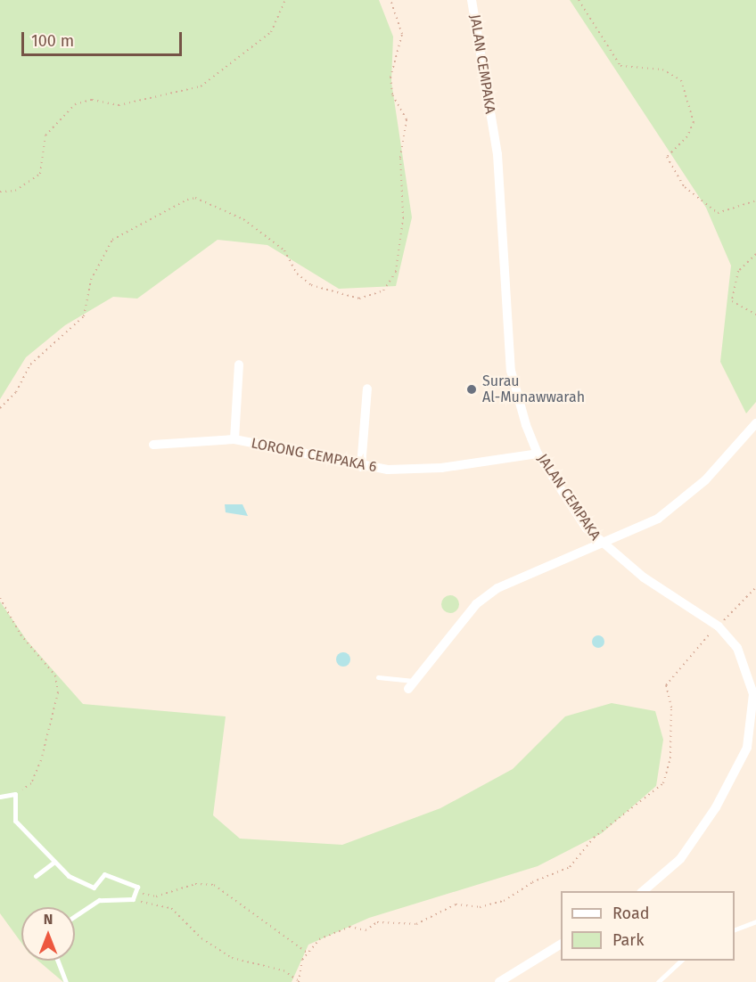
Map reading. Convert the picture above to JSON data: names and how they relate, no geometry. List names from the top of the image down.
{
  "streets": {
    "street": ["JALAN CEMPAKA", "LORONG CEMPAKA 6"]
  },
  "crossings": [
    ["JALAN CEMPAKA", "LORONG CEMPAKA 6"]
  ],
  "places": ["Surau Al-Munawwarah"],
  "legend": ["Road", "Park"],
  "scale_bar": "100 m",
  "north": "top"
}
